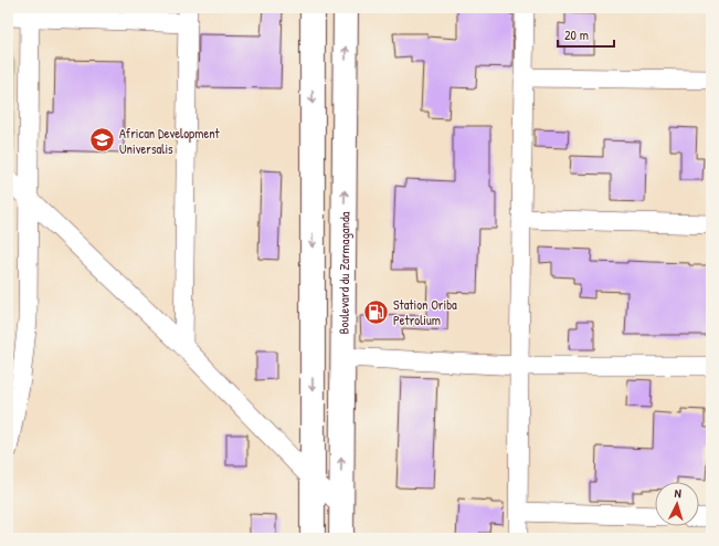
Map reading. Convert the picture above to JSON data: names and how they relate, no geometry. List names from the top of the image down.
{
  "streets": {
    "main road": ["Boulevard du Zarmaganda"]
  },
  "places": {
    "school or university": ["African Development Universalis"],
    "fuel station": ["Station Oriba Petrolium"]
  },
  "scale_bar": "20 m",
  "north": "top"
}
